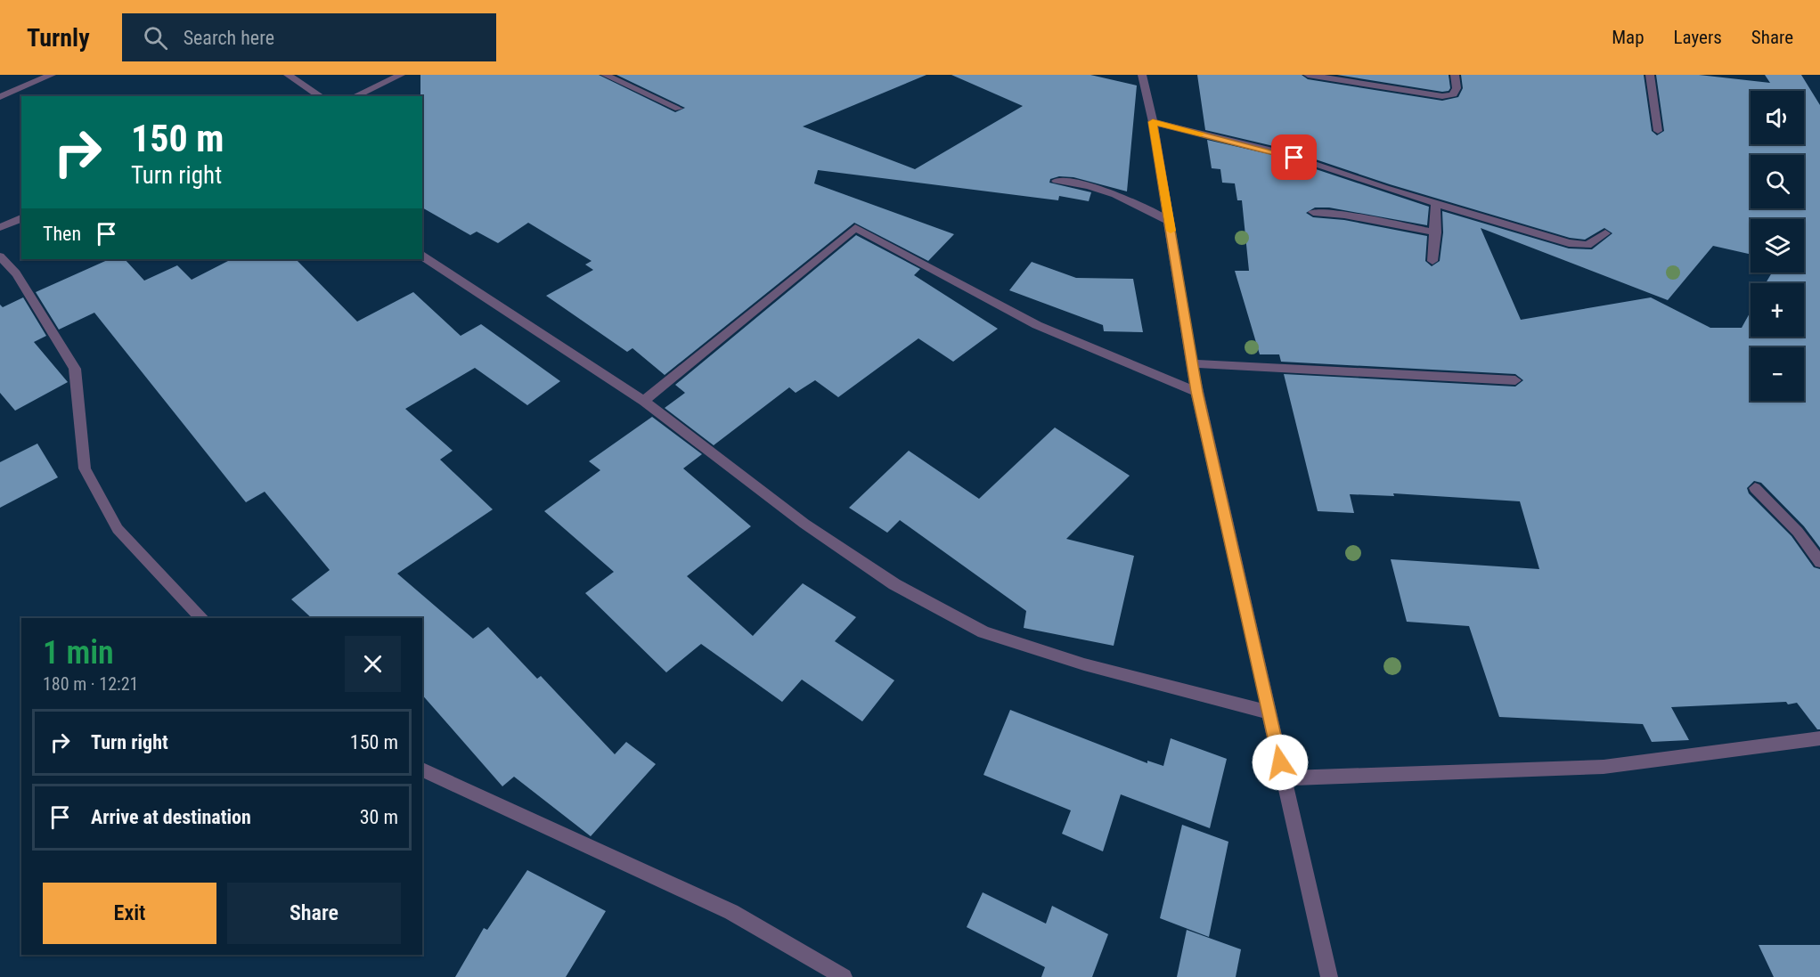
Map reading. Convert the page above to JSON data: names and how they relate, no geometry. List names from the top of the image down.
{
  "page": {
    "header": "Turnly",
    "search": "Search here",
    "nav": ["Map", "Layers", "Share"],
    "map_buttons": ["+", "−"],
    "turn": ["150 m", "Turn right"],
    "then": "Then",
    "heading": ["1 min", "180 m · 12:21"],
    "list": [
      {
        "name": "Turn right",
        "value": "150 m"
      },
      {
        "name": "Arrive at destination",
        "value": "30 m"
      }
    ],
    "buttons": ["Exit", "Share"]
  }
}
